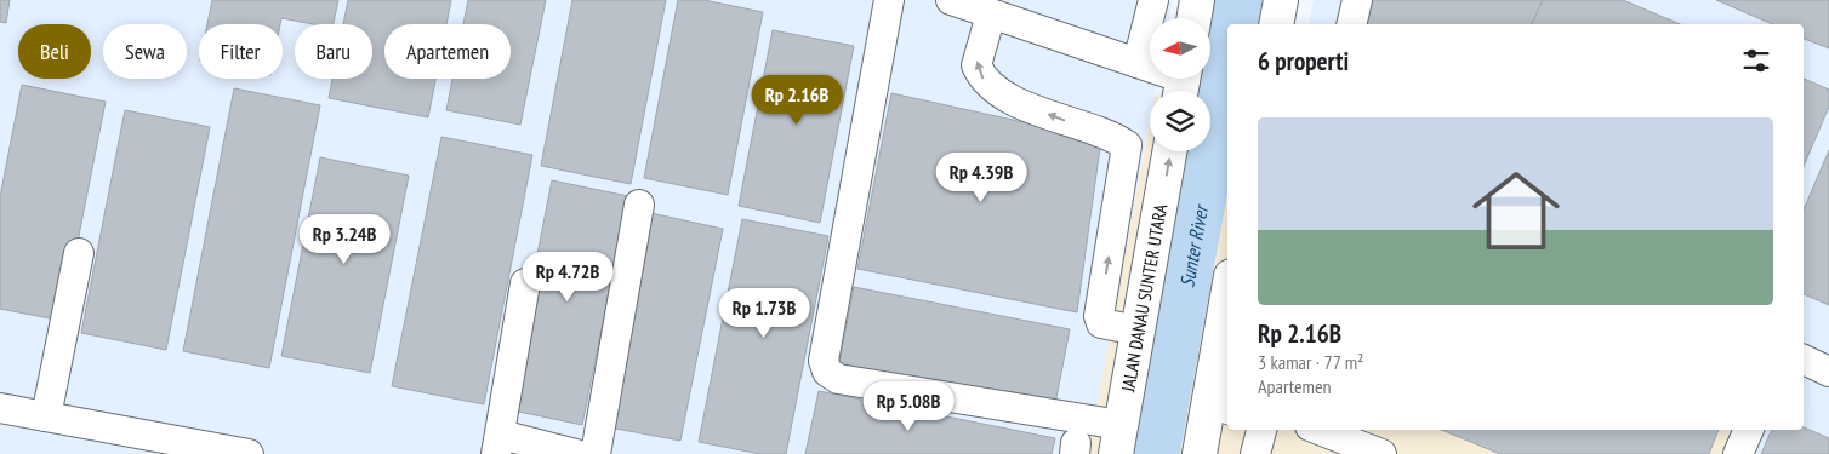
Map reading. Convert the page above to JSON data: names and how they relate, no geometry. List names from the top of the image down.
{
  "streets": {
    "main road": ["JALAN DANAU SUNTER UTARA"]
  },
  "one_way": ["JALAN DANAU SUNTER UTARA"],
  "water": ["Sunter River"],
  "north": "left",
  "page": {
    "chip": [
      "Beli",
      "Sewa",
      "Filter",
      "Baru",
      "Apartemen"
    ],
    "heading": "6 properti",
    "price": [
      "Rp 2.16B",
      "Rp 4.39B",
      "Rp 3.24B",
      "Rp 4.72B",
      "Rp 1.73B",
      "Rp 5.08B"
    ],
    "list": [
      {
        "name": "Rp 2.16B",
        "note": "3 kamar · 77 m² · Apartemen"
      }
    ]
  }
}
